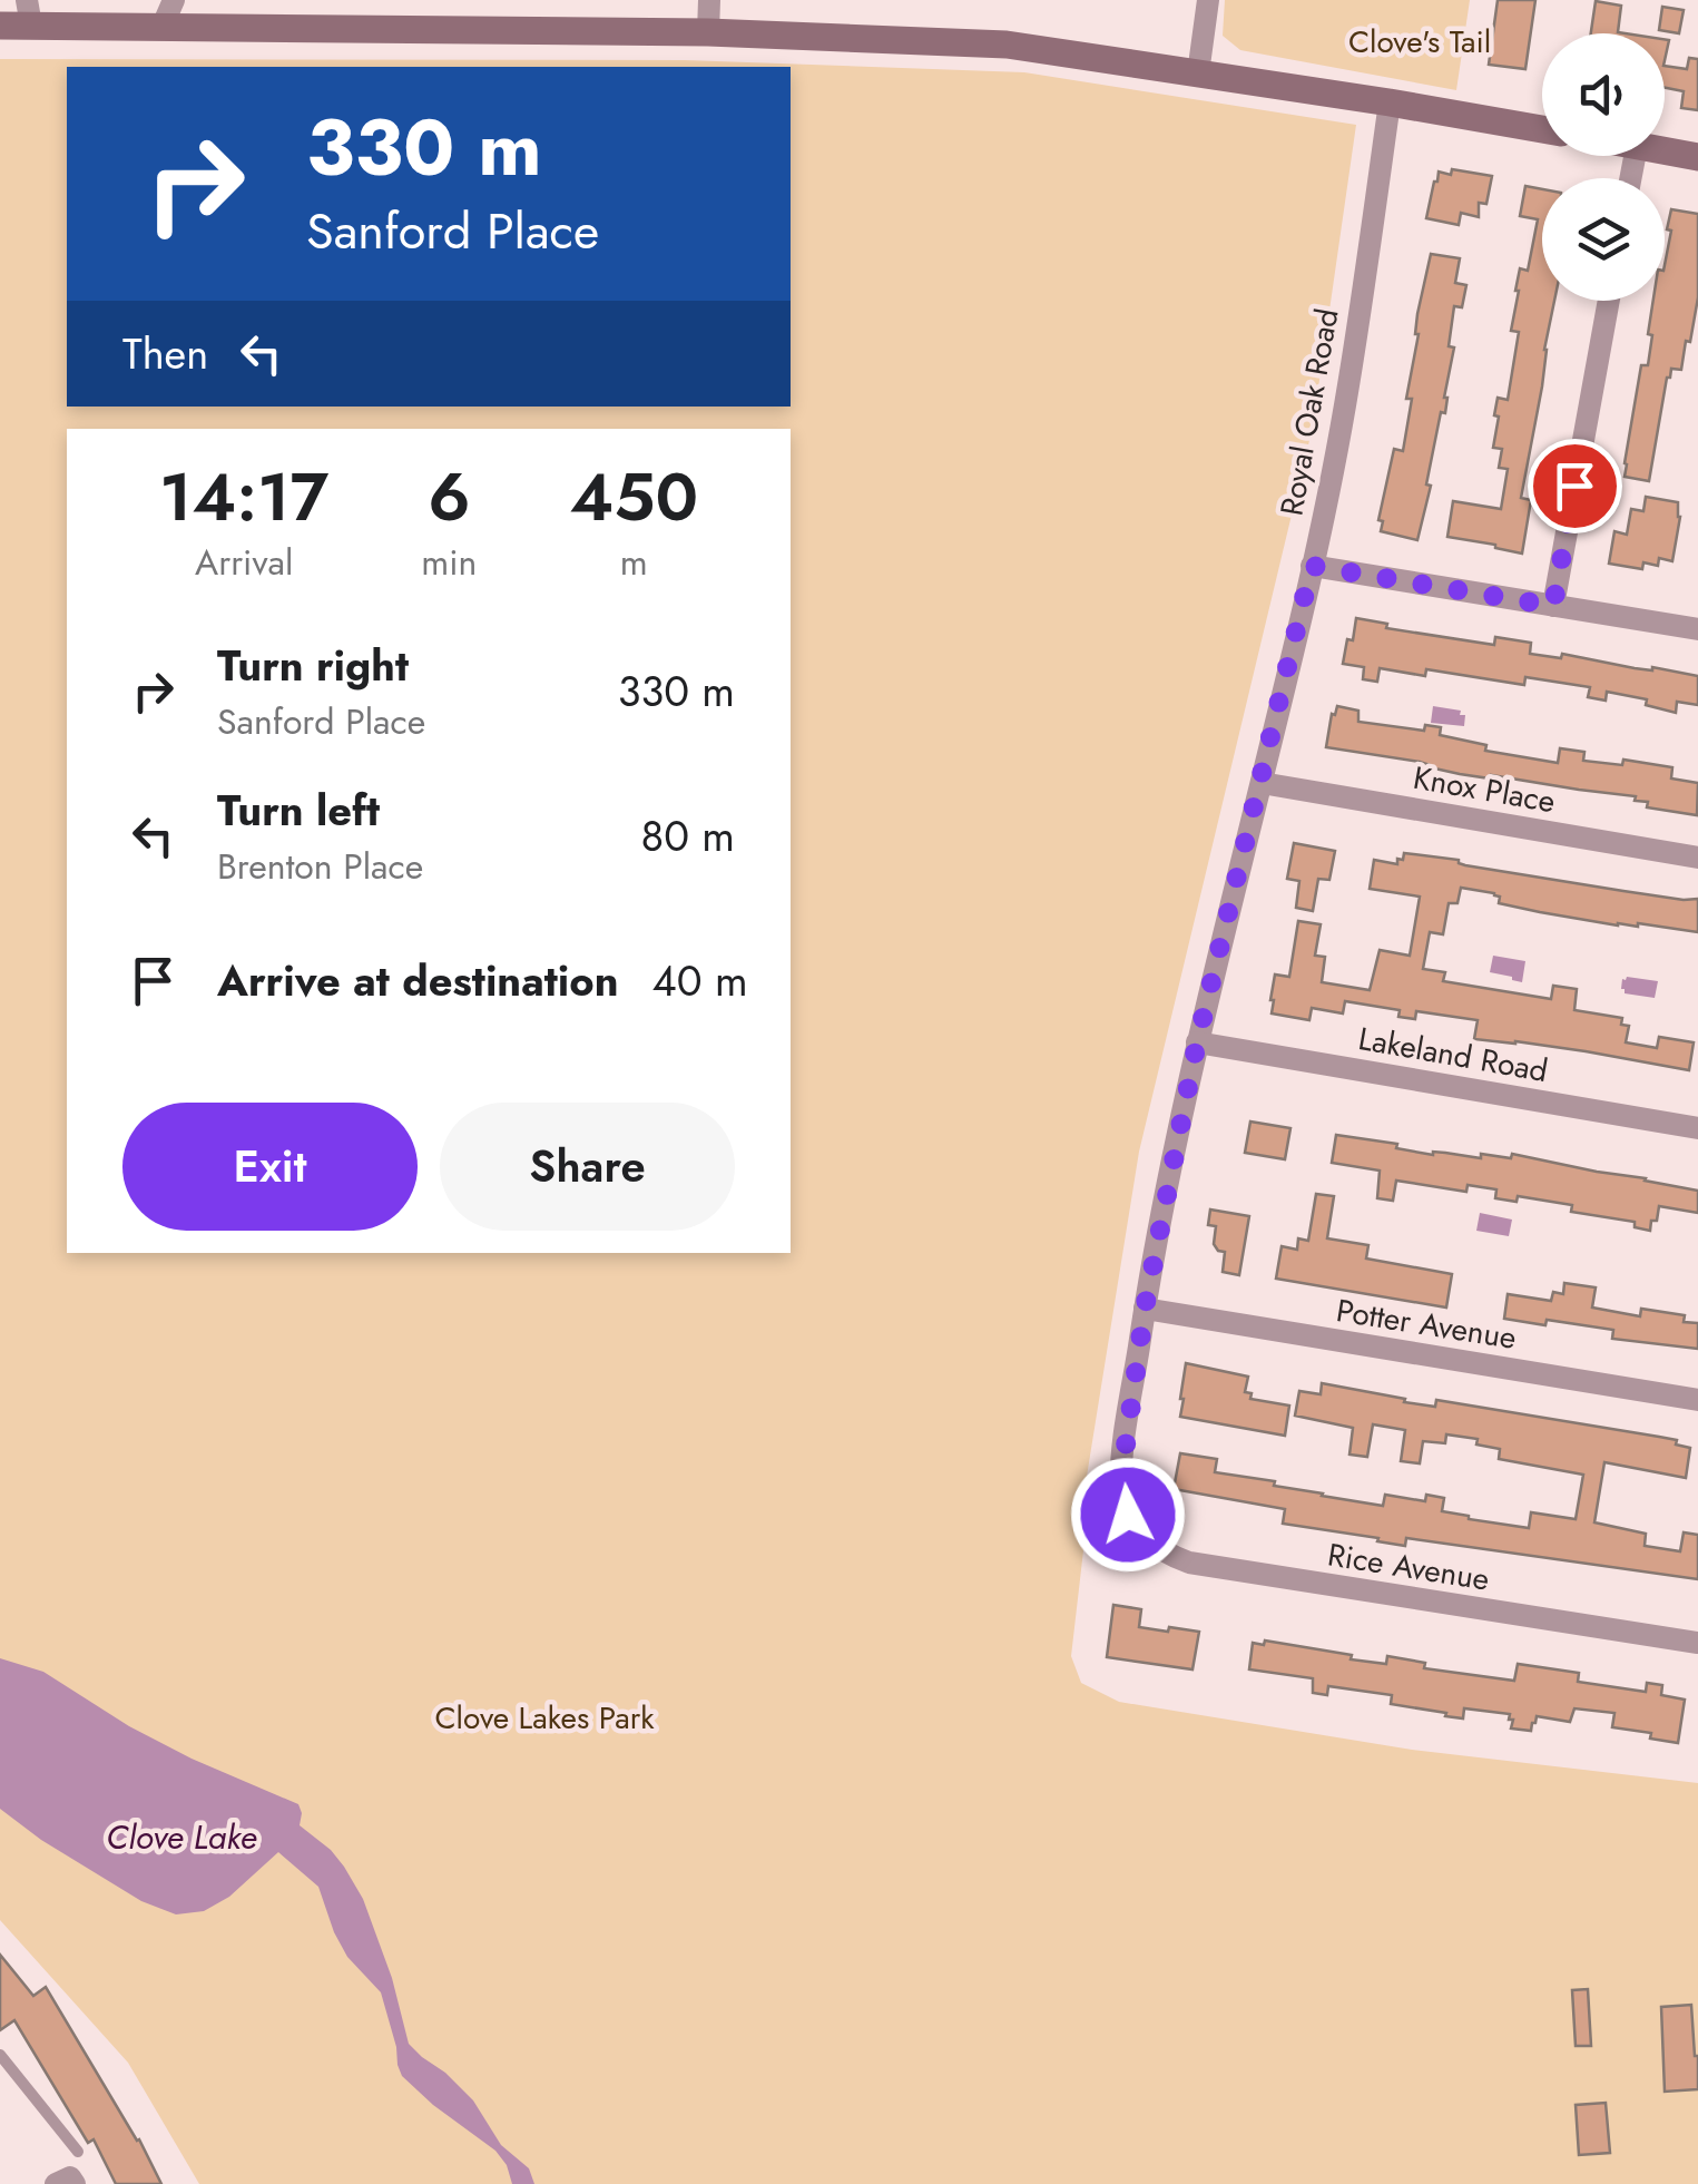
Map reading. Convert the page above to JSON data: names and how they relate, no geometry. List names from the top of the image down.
{
  "streets": {
    "street": [
      "Royal Oak Road",
      "Knox Place",
      "Lakeland Road",
      "Potter Avenue",
      "Rice Avenue"
    ]
  },
  "crossings": [
    ["Royal Oak Road", "Knox Place"],
    ["Royal Oak Road", "Lakeland Road"],
    ["Royal Oak Road", "Potter Avenue"],
    ["Royal Oak Road", "Rice Avenue"]
  ],
  "water": ["Clove Lake"],
  "parks": ["Clove's Tail", "Clove Lakes Park"],
  "page": {
    "turn": ["330 m", "Sanford Place"],
    "then": "Then",
    "eta": [
      "14:17",
      "Arrival",
      "6",
      "min",
      "450",
      "m"
    ],
    "list": [
      {
        "name": "Turn right",
        "note": "Sanford Place",
        "value": "330 m"
      },
      {
        "name": "Turn left",
        "note": "Brenton Place",
        "value": "80 m"
      },
      {
        "name": "Arrive at destination",
        "value": "40 m"
      }
    ],
    "buttons": ["Exit", "Share"]
  }
}
